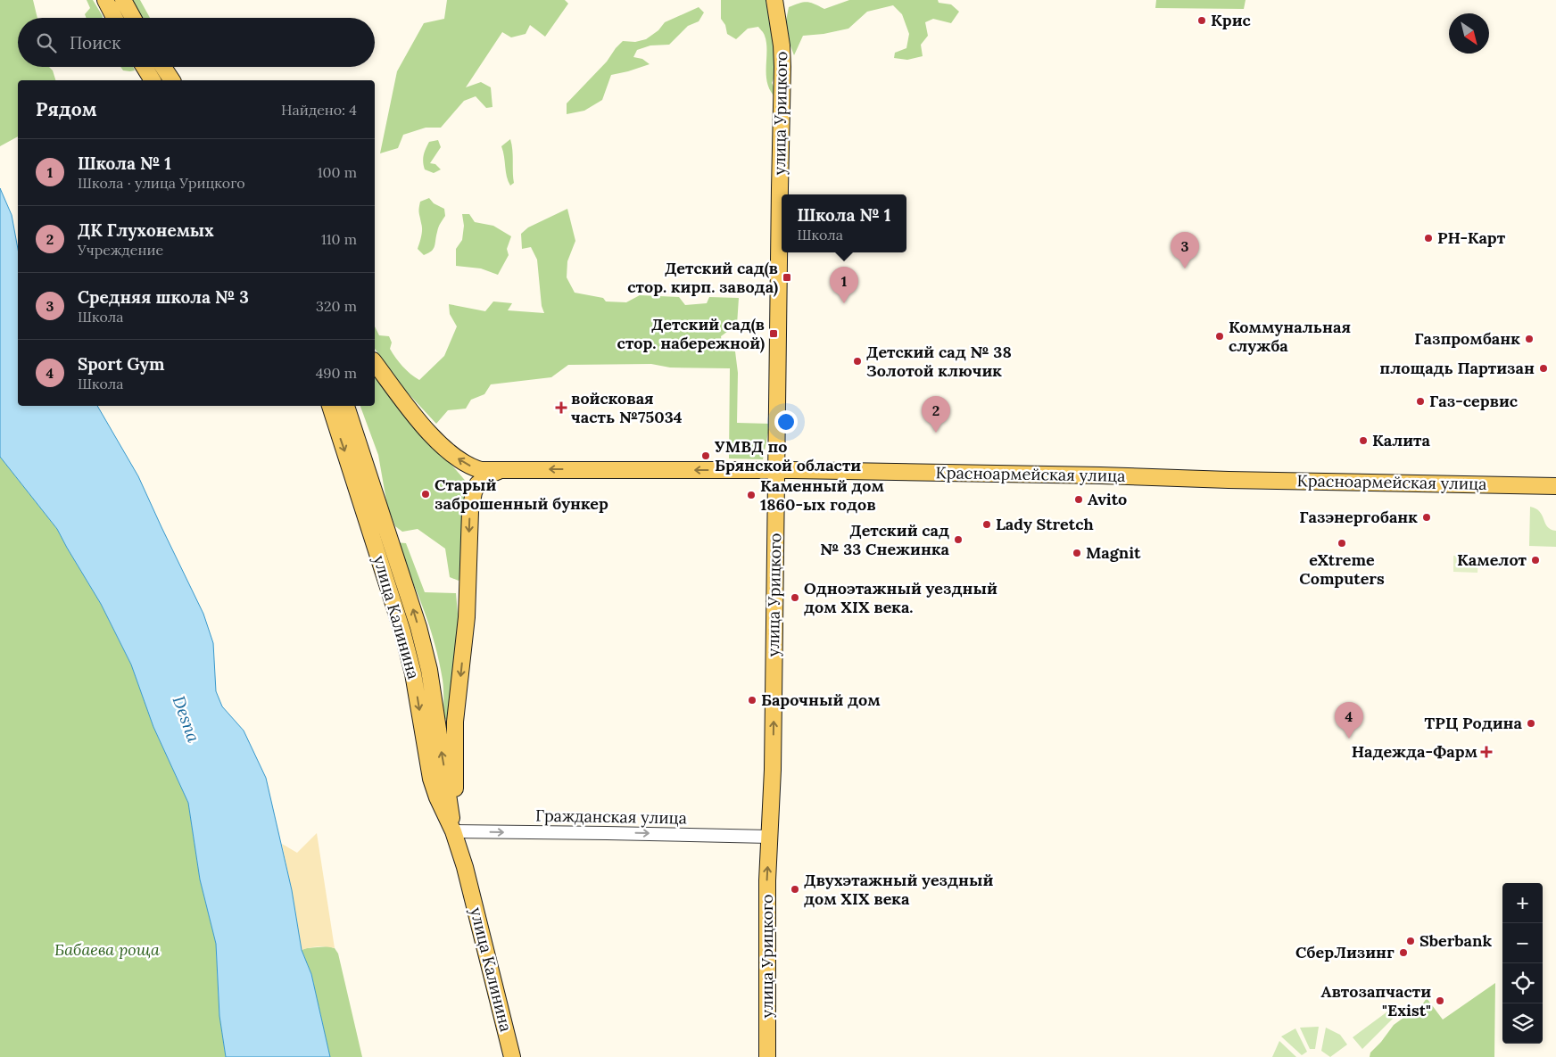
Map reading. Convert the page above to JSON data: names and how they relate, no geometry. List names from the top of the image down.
{
  "streets": {
    "main road": ["улица Урицкого", "Красноармейская улица", "улица Калинина"],
    "street": ["Гражданская улица"]
  },
  "crossings": [
    ["улица Урицкого", "Красноармейская улица"],
    ["улица Урицкого", "Гражданская улица"],
    ["улица Калинина", "Гражданская улица"]
  ],
  "one_way": ["улица Урицкого", "Гражданская улица"],
  "water": ["Desna"],
  "parks": ["Бабаева роща"],
  "places": {
    "other": [
      "Крис",
      "РН-Карт",
      "Коммунальная служба",
      "Газпромбанк",
      "Детский сад № 38 Золотой ключик",
      "площадь Партизан",
      "Газ-сервис",
      "Калита",
      "УМВД по Брянской области",
      "Старый заброшенный бункер",
      "Каменный дом 1860-ых годов",
      "Avito",
      "Газэнергобанк",
      "Lady Stretch",
      "Детский сад № 33 Снежинка",
      "eXtreme Computers",
      "Magnit",
      "Камелот",
      "Одноэтажный уездный дом XIX века.",
      "Барочный дом",
      "ТРЦ Родина",
      "Двухэтажный уездный дом XIX века",
      "Sberbank",
      "СберЛизинг",
      "Автозапчасти \"Exist\""
    ],
    "transit": ["Детский сад(в стор. кирп. завода)", "Детский сад(в стор. набережной)"],
    "health": ["войсковая часть №75034", "Надежда-Фарм"]
  },
  "north": "bottom right",
  "page": {
    "search": "Поиск",
    "heading": ["Рядом", "Найдено: 4"],
    "list": [
      {
        "mark": "1",
        "name": "Школа № 1",
        "note": "Школа · улица Урицкого",
        "value": "100 m"
      },
      {
        "mark": "2",
        "name": "ДК Глухонемых",
        "note": "Учреждение",
        "value": "110 m"
      },
      {
        "mark": "3",
        "name": "Средняя школа № 3",
        "note": "Школа",
        "value": "320 m"
      },
      {
        "mark": "4",
        "name": "Sport Gym",
        "note": "Школа",
        "value": "490 m"
      }
    ],
    "popup": ["Школа № 1", "Школа"],
    "pins": [
      "3",
      "1",
      "2",
      "4"
    ],
    "map_buttons": ["+", "−"]
  }
}
